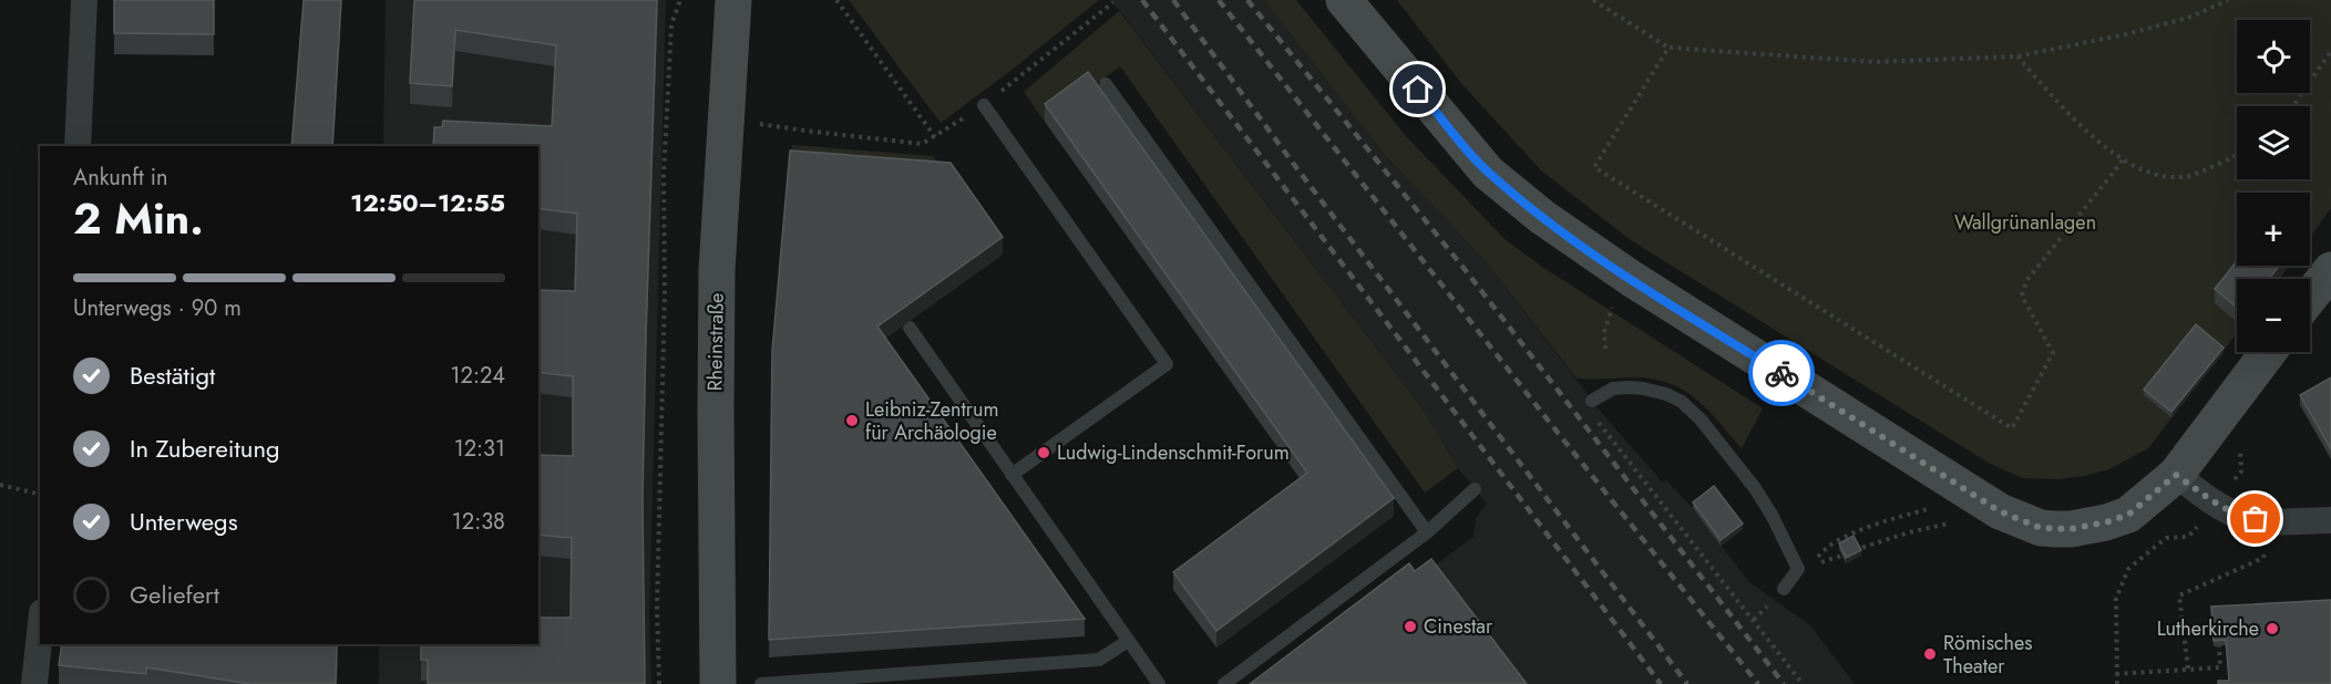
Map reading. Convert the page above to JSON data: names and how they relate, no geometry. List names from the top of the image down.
{
  "streets": {
    "street": ["Rheinstraße"]
  },
  "parks": ["Wallgrünanlagen"],
  "places": [
    "Leibniz-Zentrum für Archäologie",
    "Ludwig-Lindenschmit-Forum",
    "Cinestar",
    "Lutherkirche",
    "Römisches Theater"
  ],
  "page": {
    "map_buttons": ["+", "−"],
    "heading": ["2 Min.", "Ankunft in", "12:50–12:55"],
    "bar": "Unterwegs · 90 m",
    "list": [
      ["Bestätigt", "12:24"],
      ["In Zubereitung", "12:31"],
      ["Unterwegs", "12:38"],
      "Geliefert"
    ]
  }
}
